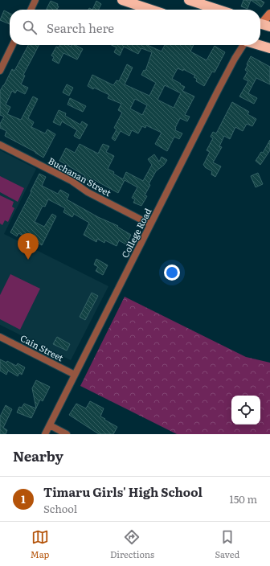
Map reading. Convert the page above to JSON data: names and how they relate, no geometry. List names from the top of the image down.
{
  "streets": {
    "street": ["Buchanan Street", "College Road", "Cain Street"]
  },
  "crossings": [
    ["Buchanan Street", "College Road"],
    ["College Road", "Cain Street"]
  ],
  "page": {
    "search": "Search here",
    "pins": "1",
    "heading": "Nearby",
    "list": [
      {
        "mark": "1",
        "name": "Timaru Girls' High School",
        "note": "School",
        "value": "150 m"
      }
    ],
    "nav": ["Map", "Directions", "Saved"]
  }
}
